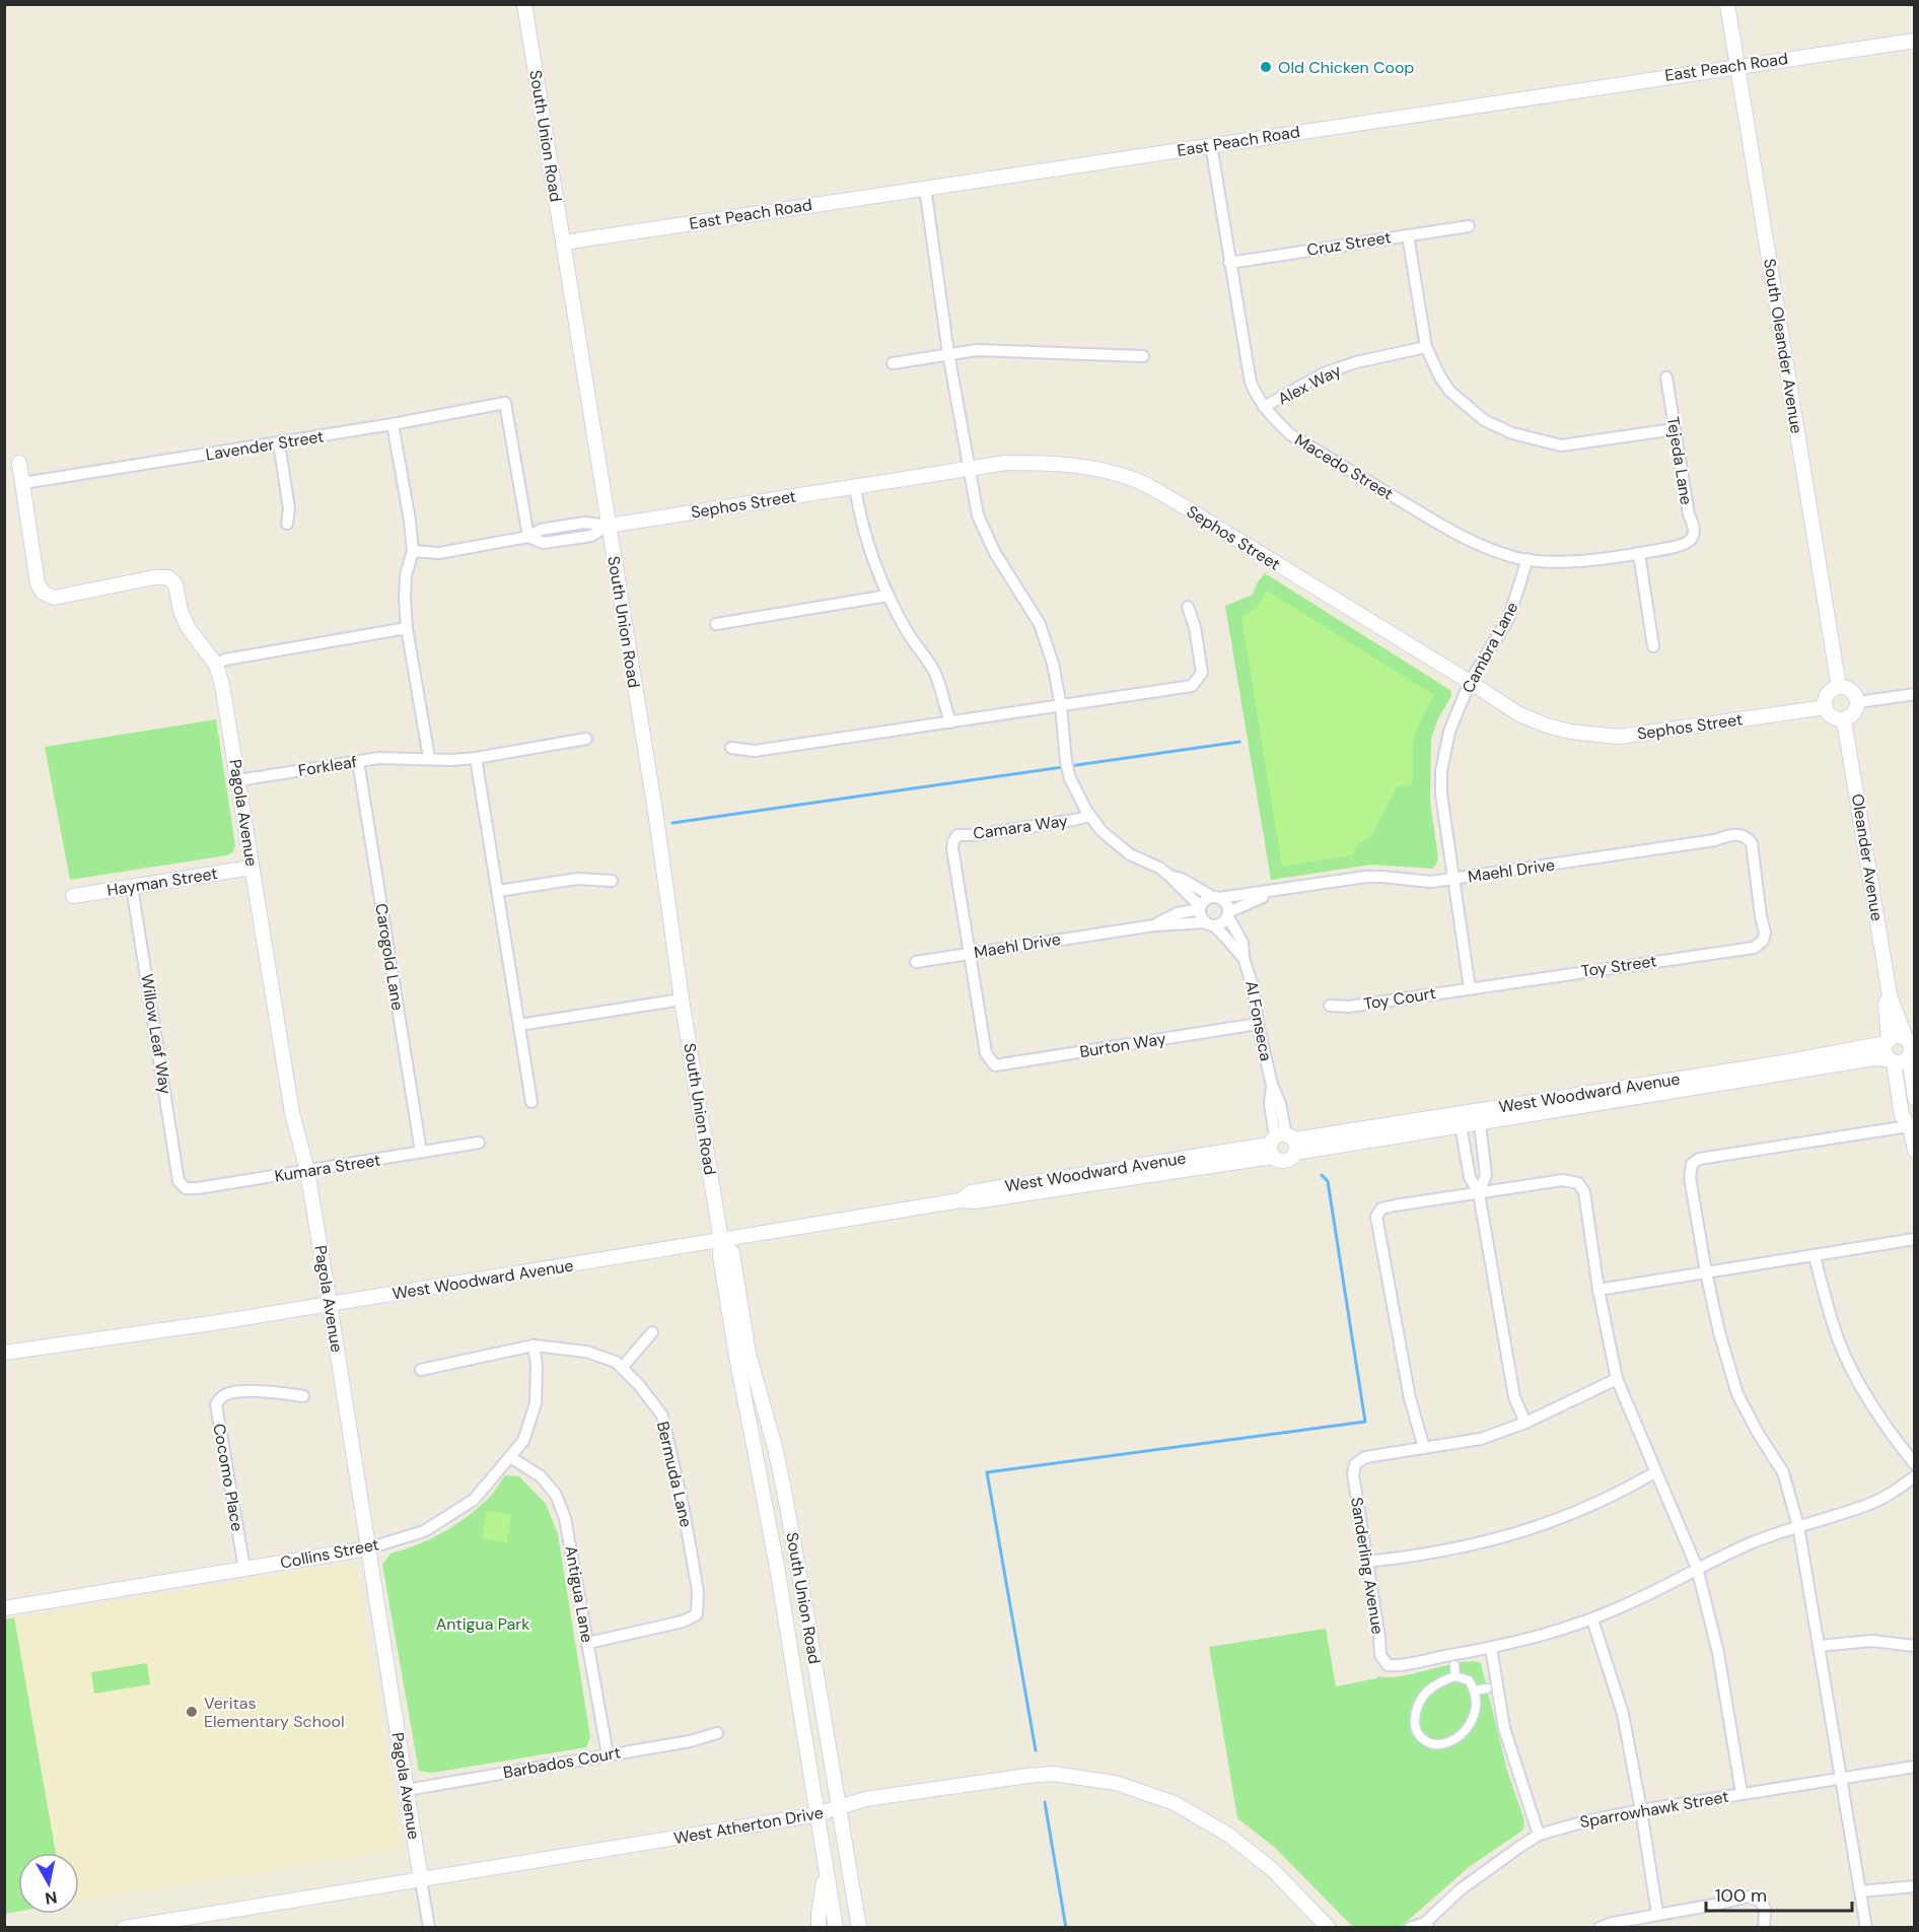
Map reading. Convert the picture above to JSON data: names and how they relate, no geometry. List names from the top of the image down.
{
  "streets": {
    "street": [
      "East Peach Road",
      "South Union Road",
      "Cruz Street",
      "South Oleander Avenue",
      "Alex Way",
      "Lavender Street",
      "Tejeda Lane",
      "Macedo Street",
      "Sephos Street",
      "Cambra Lane",
      "Forkleaf",
      "Pagola Avenue",
      "Camara Way",
      "Oleander Avenue",
      "Maehl Drive",
      "Hayman Street",
      "Carogold Lane",
      "Toy Street",
      "Toy Court",
      "Al Fonseca",
      "Willow Leaf Way",
      "Burton Way",
      "West Woodward Avenue",
      "Kumara Street",
      "Bermuda Lane",
      "Cocomo Place",
      "Collins Street",
      "Sanderling Avenue",
      "Antigua Lane",
      "Barbados Court",
      "Sparrowhawk Street",
      "West Atherton Drive"
    ]
  },
  "crossings": [
    ["East Peach Road", "South Union Road"],
    ["East Peach Road", "South Oleander Avenue"],
    ["East Peach Road", "Macedo Street"],
    ["South Union Road", "Sephos Street"],
    ["South Union Road", "West Woodward Avenue"],
    ["South Union Road", "West Atherton Drive"],
    ["Cruz Street", "Macedo Street"],
    ["South Oleander Avenue", "Sephos Street"],
    ["South Oleander Avenue", "Oleander Avenue"],
    ["Alex Way", "Macedo Street"],
    ["Tejeda Lane", "Macedo Street"],
    ["Macedo Street", "Cambra Lane"],
    ["Sephos Street", "Cambra Lane"],
    ["Sephos Street", "Oleander Avenue"],
    ["Cambra Lane", "Maehl Drive"],
    ["Cambra Lane", "Toy Street"],
    ["Cambra Lane", "Toy Court"],
    ["Forkleaf", "Pagola Avenue"],
    ["Forkleaf", "Carogold Lane"],
    ["Pagola Avenue", "Hayman Street"],
    ["Pagola Avenue", "West Woodward Avenue"],
    ["Pagola Avenue", "Kumara Street"],
    ["Pagola Avenue", "Collins Street"],
    ["Pagola Avenue", "Barbados Court"],
    ["Pagola Avenue", "West Atherton Drive"],
    ["Camara Way", "Maehl Drive"],
    ["Camara Way", "Burton Way"],
    ["Oleander Avenue", "West Woodward Avenue"],
    ["Maehl Drive", "Toy Street"],
    ["Maehl Drive", "Al Fonseca"],
    ["Maehl Drive", "Burton Way"],
    ["Hayman Street", "Willow Leaf Way"],
    ["Carogold Lane", "Kumara Street"],
    ["Toy Street", "Toy Court"],
    ["Al Fonseca", "Burton Way"],
    ["Al Fonseca", "West Woodward Avenue"],
    ["Willow Leaf Way", "Kumara Street"],
    ["Bermuda Lane", "Collins Street"],
    ["Bermuda Lane", "Antigua Lane"],
    ["Cocomo Place", "Collins Street"],
    ["Collins Street", "Antigua Lane"],
    ["Antigua Lane", "Barbados Court"]
  ],
  "parks": ["Antigua Park"],
  "places": ["Old Chicken Coop", "Veritas Elementary School"],
  "scale_bar": "100 m",
  "north": "bottom"
}
